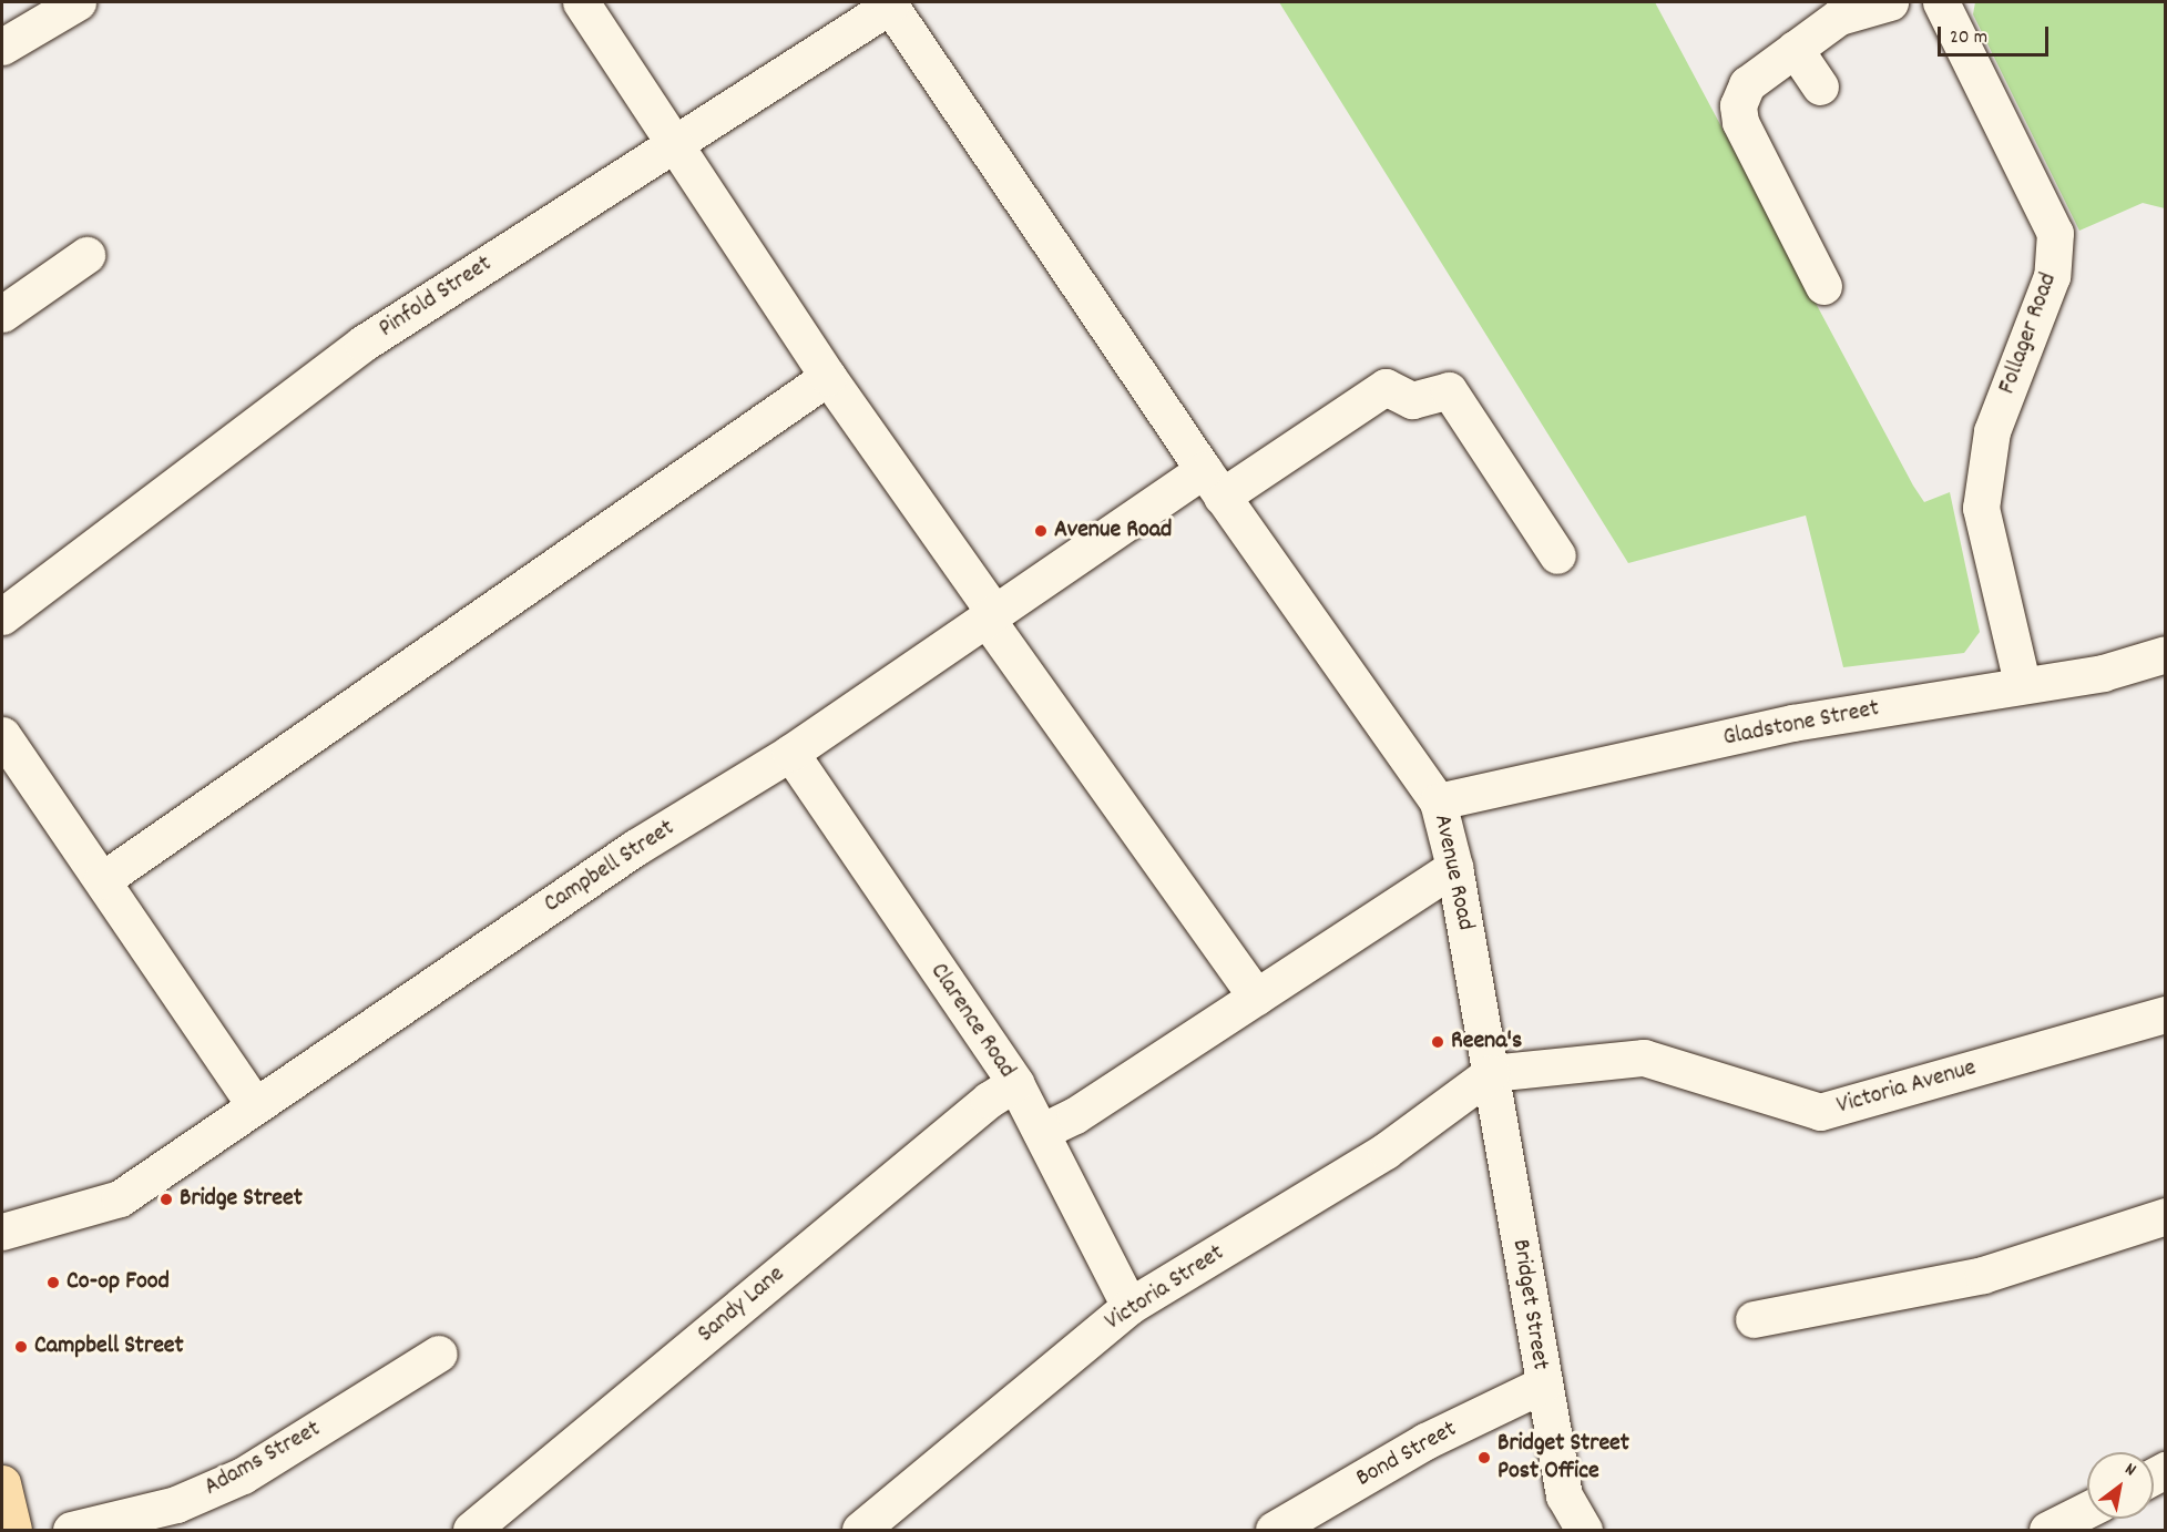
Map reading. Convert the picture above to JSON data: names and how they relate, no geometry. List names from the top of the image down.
{
  "streets": {
    "street": [
      "Pinfold Street",
      "Follager Road",
      "Gladstone Street",
      "Campbell Street",
      "Avenue Road",
      "Clarence Road",
      "Victoria Avenue",
      "Victoria Street",
      "Sandy Lane",
      "Bridget Street",
      "Bond Street",
      "Adams Street"
    ]
  },
  "crossings": [
    ["Pinfold Street", "Avenue Road"],
    ["Follager Road", "Gladstone Street"],
    ["Gladstone Street", "Avenue Road"],
    ["Campbell Street", "Avenue Road"],
    ["Campbell Street", "Clarence Road"],
    ["Avenue Road", "Victoria Avenue"],
    ["Avenue Road", "Victoria Street"],
    ["Avenue Road", "Bridget Street"],
    ["Clarence Road", "Victoria Street"],
    ["Clarence Road", "Sandy Lane"],
    ["Victoria Avenue", "Victoria Street"],
    ["Victoria Avenue", "Bridget Street"],
    ["Victoria Street", "Bridget Street"],
    ["Bridget Street", "Bond Street"]
  ],
  "places": [
    "Avenue Road",
    "Reena's",
    "Bridge Street",
    "Co-op Food",
    "Campbell Street",
    "Bridget Street Post Office"
  ],
  "scale_bar": "20 m",
  "north": "top right"
}
